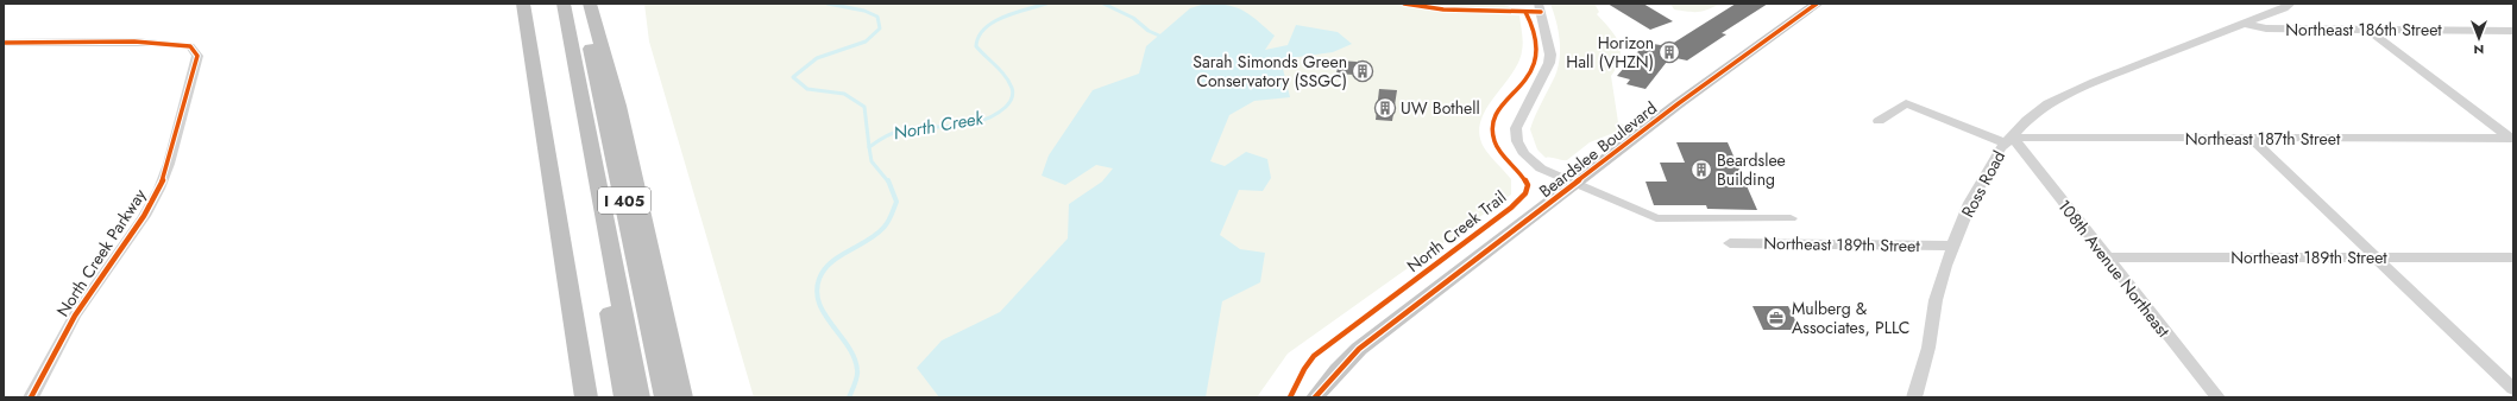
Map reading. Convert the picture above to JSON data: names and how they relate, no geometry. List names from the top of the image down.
{
  "streets": {
    "highway": ["I 405"],
    "main road": ["Beardslee Boulevard"],
    "street": [
      "Northeast 186th Street",
      "Northeast 187th Street",
      "Ross Road",
      "Northeast 189th Street",
      "North Creek Parkway",
      "108th Avenue Northeast"
    ],
    "cycle path": ["North Creek Trail"]
  },
  "crossings": [
    ["Northeast 186th Street", "Ross Road"],
    ["Northeast 187th Street", "Ross Road"],
    ["Northeast 187th Street", "108th Avenue Northeast"],
    ["Ross Road", "Northeast 189th Street"],
    ["Ross Road", "108th Avenue Northeast"],
    ["Northeast 189th Street", "108th Avenue Northeast"]
  ],
  "water": ["North Creek"],
  "places": {
    "building": [
      "Horizon Hall (VHZN)",
      "Sarah Simonds Green Conservatory (SSGC)",
      "UW Bothell",
      "Beardslee Building"
    ],
    "office": ["Mulberg & Associates, PLLC"]
  },
  "north": "bottom"
}
